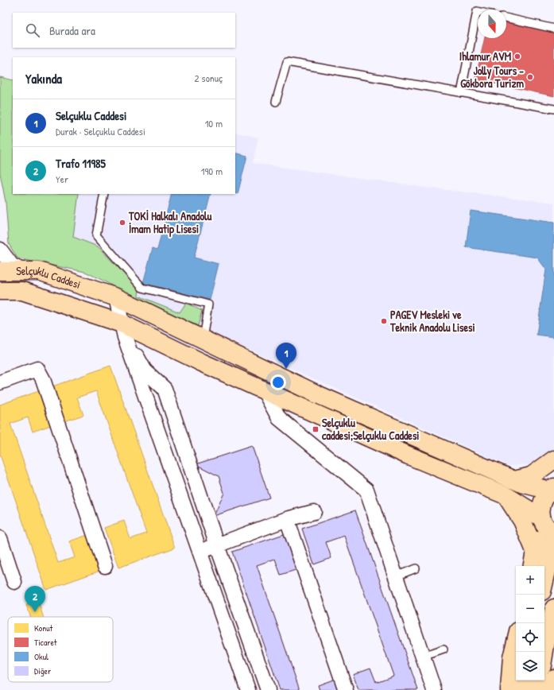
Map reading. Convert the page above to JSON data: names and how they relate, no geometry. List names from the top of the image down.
{
  "streets": {
    "main road": ["Selçuklu Caddesi"]
  },
  "places": {
    "other": [
      "Ihlamur AVM",
      "Jolly Tours - Gökbora Turizm",
      "TOKİ Halkalı Anadolu İmam Hatip Lisesi",
      "PAGEV Mesleki ve Teknik Anadolu Lisesi"
    ],
    "transit": ["Selçuklu caddesi;Selçuklu Caddesi"]
  },
  "legend": [
    "Konut",
    "Ticaret",
    "Okul",
    "Diğer"
  ],
  "north": "bottom",
  "page": {
    "search": "Burada ara",
    "heading": ["Yakında", "2 sonuç"],
    "list": [
      {
        "mark": "1",
        "name": "Selçuklu Caddesi",
        "note": "Durak · Selçuklu Caddesi",
        "value": "10 m"
      },
      {
        "mark": "2",
        "name": "Trafo 11985",
        "note": "Yer",
        "value": "190 m"
      }
    ],
    "pins": ["1", "2"],
    "map_buttons": ["+", "−"]
  }
}
